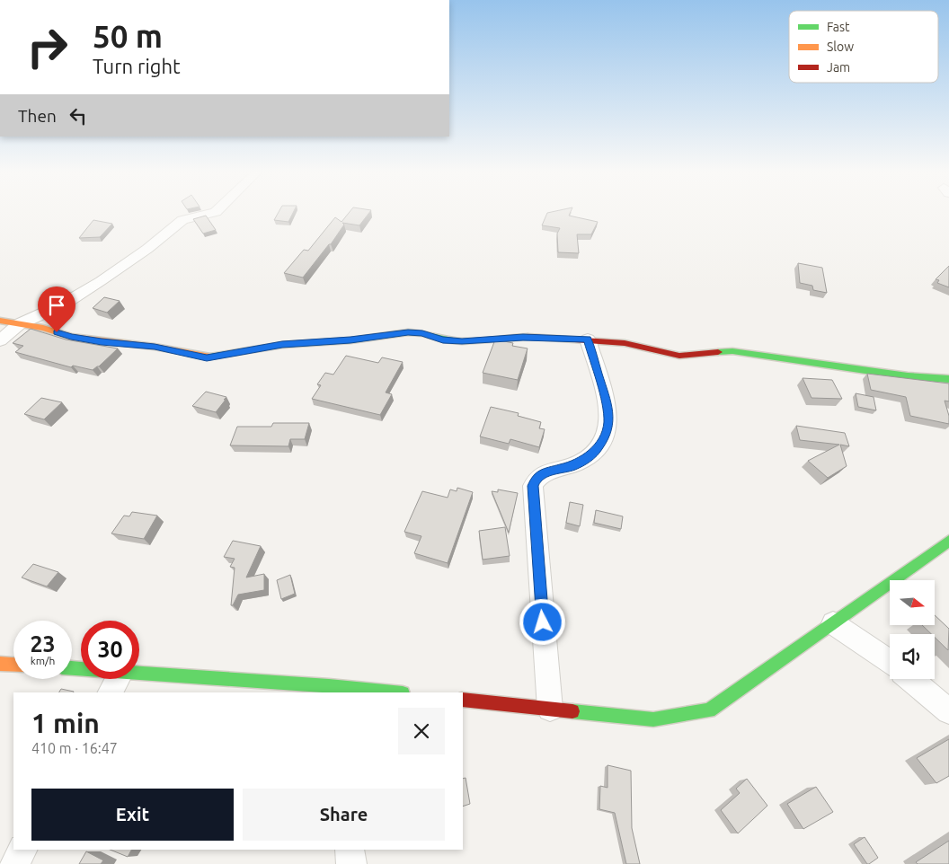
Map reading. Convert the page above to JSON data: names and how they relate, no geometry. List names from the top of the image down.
{
  "legend": ["Fast", "Slow", "Jam"],
  "north": "right",
  "page": {
    "turn": ["50 m", "Turn right"],
    "then": "Then",
    "speed": "23 km/h",
    "limit": "30",
    "heading": ["1 min", "410 m · 16:47"],
    "buttons": ["Exit", "Share"]
  }
}
